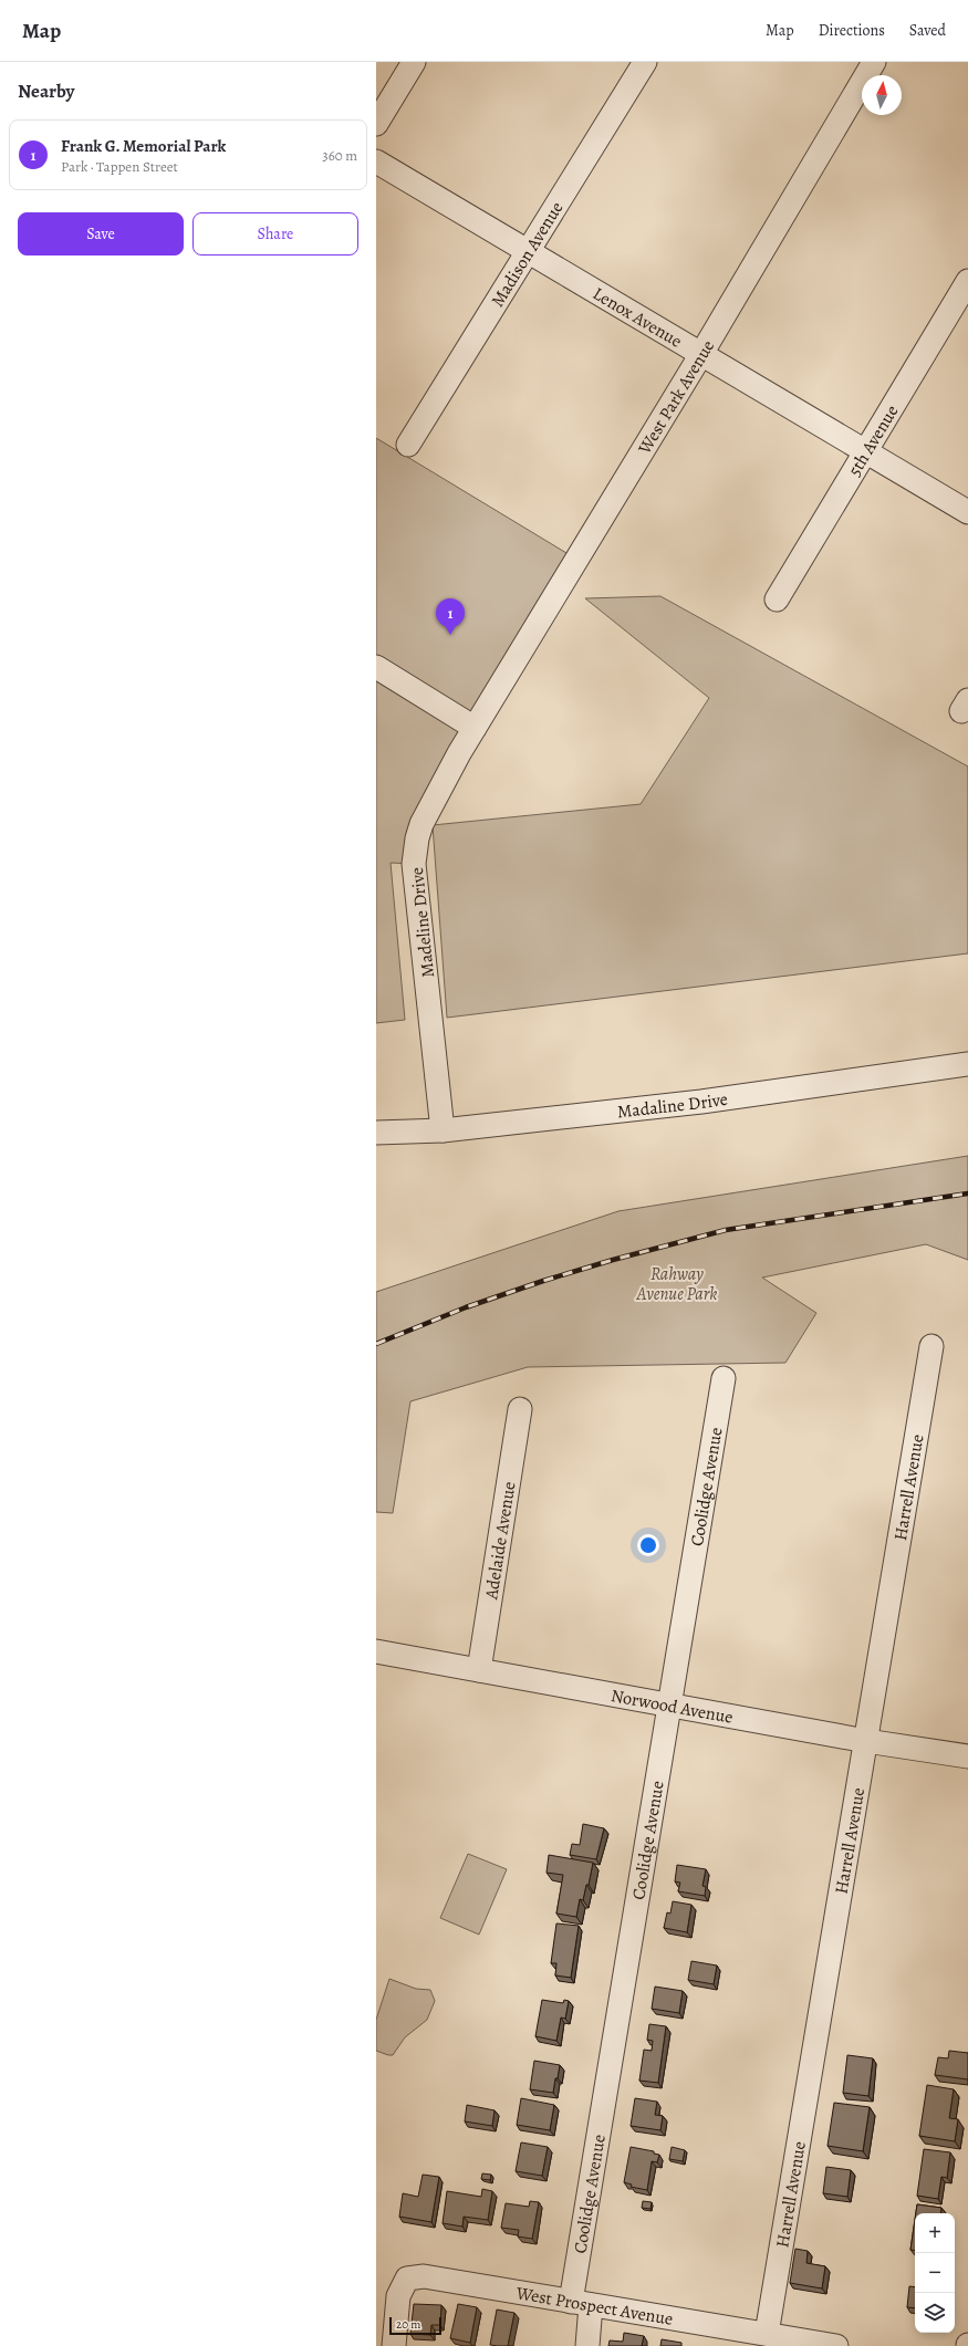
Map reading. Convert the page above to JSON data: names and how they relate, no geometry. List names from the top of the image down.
{
  "streets": {
    "street": [
      "Madison Avenue",
      "Lenox Avenue",
      "West Park Avenue",
      "5th Avenue",
      "Madeline Drive",
      "Madaline Drive",
      "Coolidge Avenue",
      "Harrell Avenue",
      "Adelaide Avenue",
      "Norwood Avenue",
      "West Prospect Avenue"
    ]
  },
  "crossings": [
    ["Madison Avenue", "Lenox Avenue"],
    ["Lenox Avenue", "West Park Avenue"],
    ["Lenox Avenue", "5th Avenue"],
    ["West Park Avenue", "Madeline Drive"],
    ["Madeline Drive", "Madaline Drive"],
    ["Coolidge Avenue", "Norwood Avenue"],
    ["Coolidge Avenue", "West Prospect Avenue"],
    ["Harrell Avenue", "Norwood Avenue"],
    ["Harrell Avenue", "West Prospect Avenue"],
    ["Adelaide Avenue", "Norwood Avenue"]
  ],
  "parks": ["Rahway Avenue Park"],
  "scale_bar": "20 m",
  "north": "top",
  "page": {
    "header": "Map",
    "nav": ["Map", "Directions", "Saved"],
    "heading": "Nearby",
    "list": [
      {
        "mark": "1",
        "name": "Frank G. Memorial Park",
        "note": "Park · Tappen Street",
        "value": "360 m"
      }
    ],
    "buttons": ["Save", "Share"],
    "pins": "1",
    "map_buttons": ["+", "−"],
    "scale": "20 m"
  }
}
